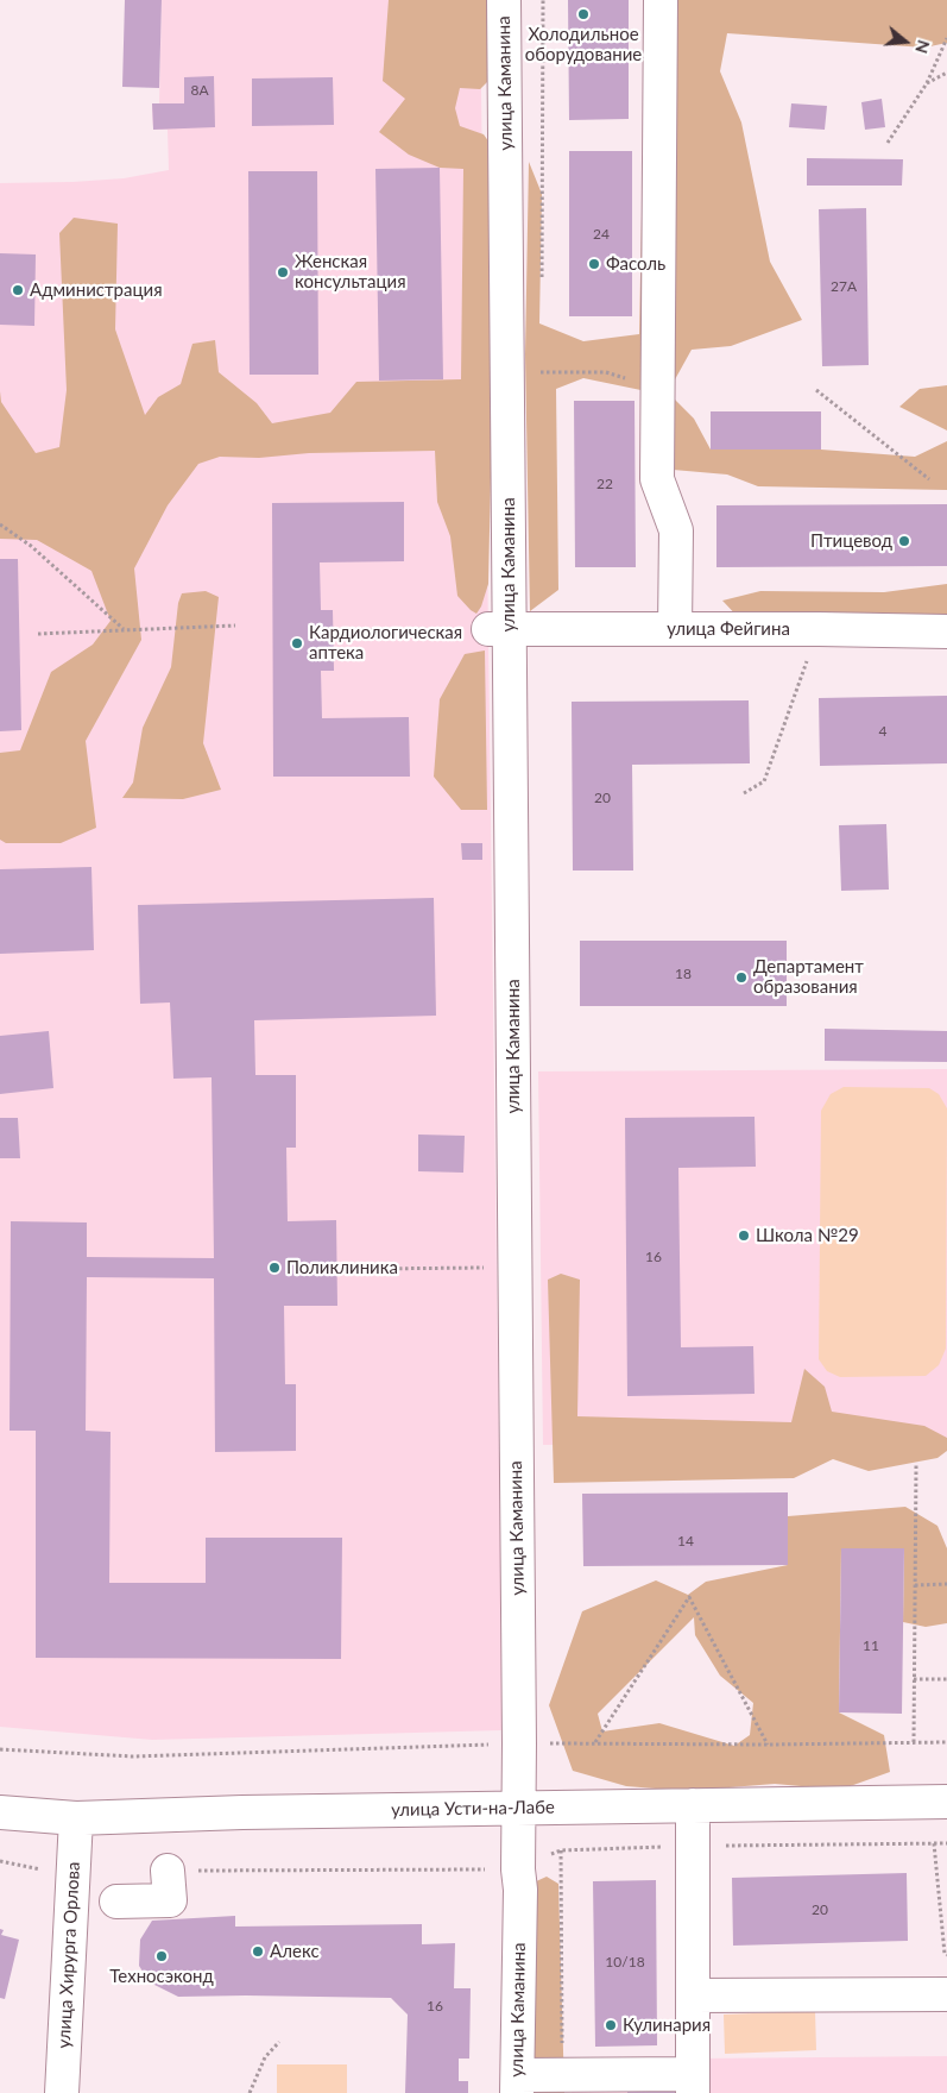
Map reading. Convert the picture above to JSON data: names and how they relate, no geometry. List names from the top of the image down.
{
  "streets": {
    "street": [
      "улица Каманина",
      "улица Фейгина",
      "улица Усти-на-Лабе",
      "улица Хирурга Орлова"
    ]
  },
  "crossings": [
    ["улица Каманина", "улица Фейгина"],
    ["улица Каманина", "улица Усти-на-Лабе"],
    ["улица Усти-на-Лабе", "улица Хирурга Орлова"]
  ],
  "places": [
    "Холодильное оборудование",
    "Фасоль",
    "Женская консультация",
    "Администрация",
    "Птицевод",
    "Кардиологическая аптека",
    "Департамент образования",
    "Школа №29",
    "Поликлиника",
    "Алекс",
    "Техносэконд",
    "Кулинария"
  ],
  "house_numbers": [
    "8А",
    "24",
    "27А",
    "22",
    "4",
    "20",
    "18",
    "16",
    "14",
    "11",
    "20",
    "10/18",
    "16"
  ],
  "north": "right"
}
